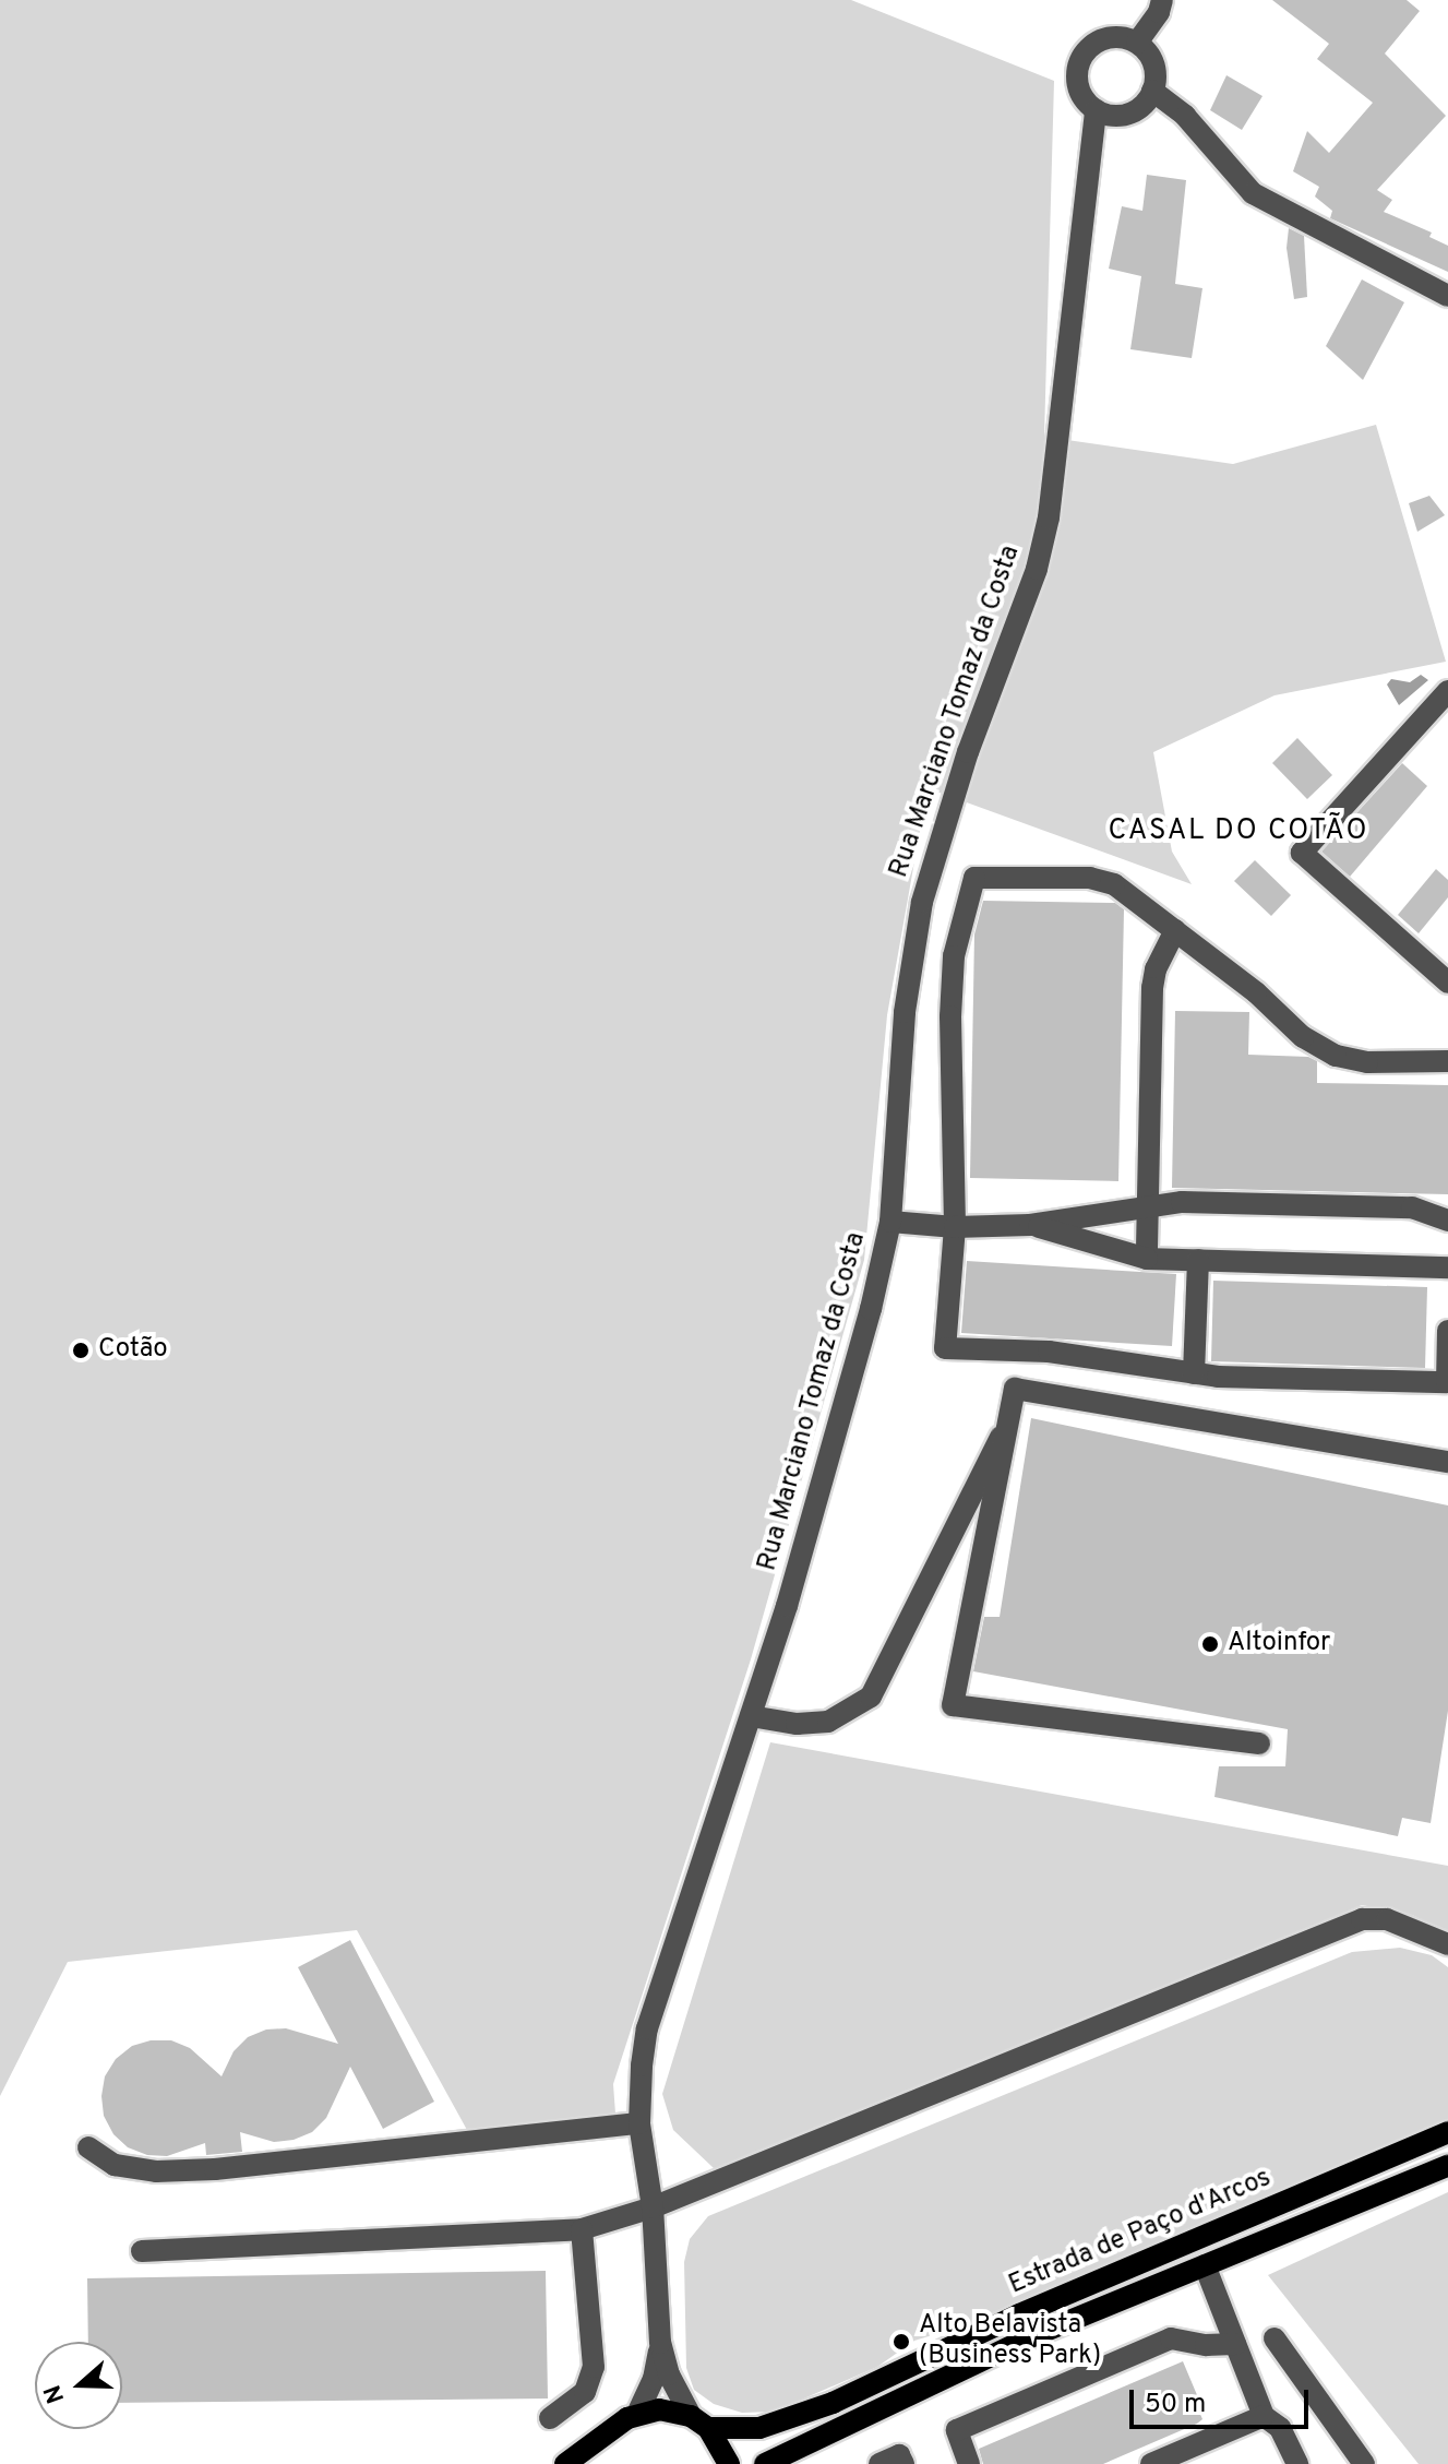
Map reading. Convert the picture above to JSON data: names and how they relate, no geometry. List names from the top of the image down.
{
  "streets": {
    "main road": ["Estrada de Paço d'Arcos"],
    "street": ["Rua Marciano Tomaz da Costa"]
  },
  "crossings": [
    ["Rua Marciano Tomaz da Costa", "Estrada de Paço d'Arcos"]
  ],
  "districts": ["CASAL DO COTÃO"],
  "places": ["Cotão", "Altoinfor", "Alto Belavista (Business Park)"],
  "scale_bar": "50 m",
  "north": "left"
}
